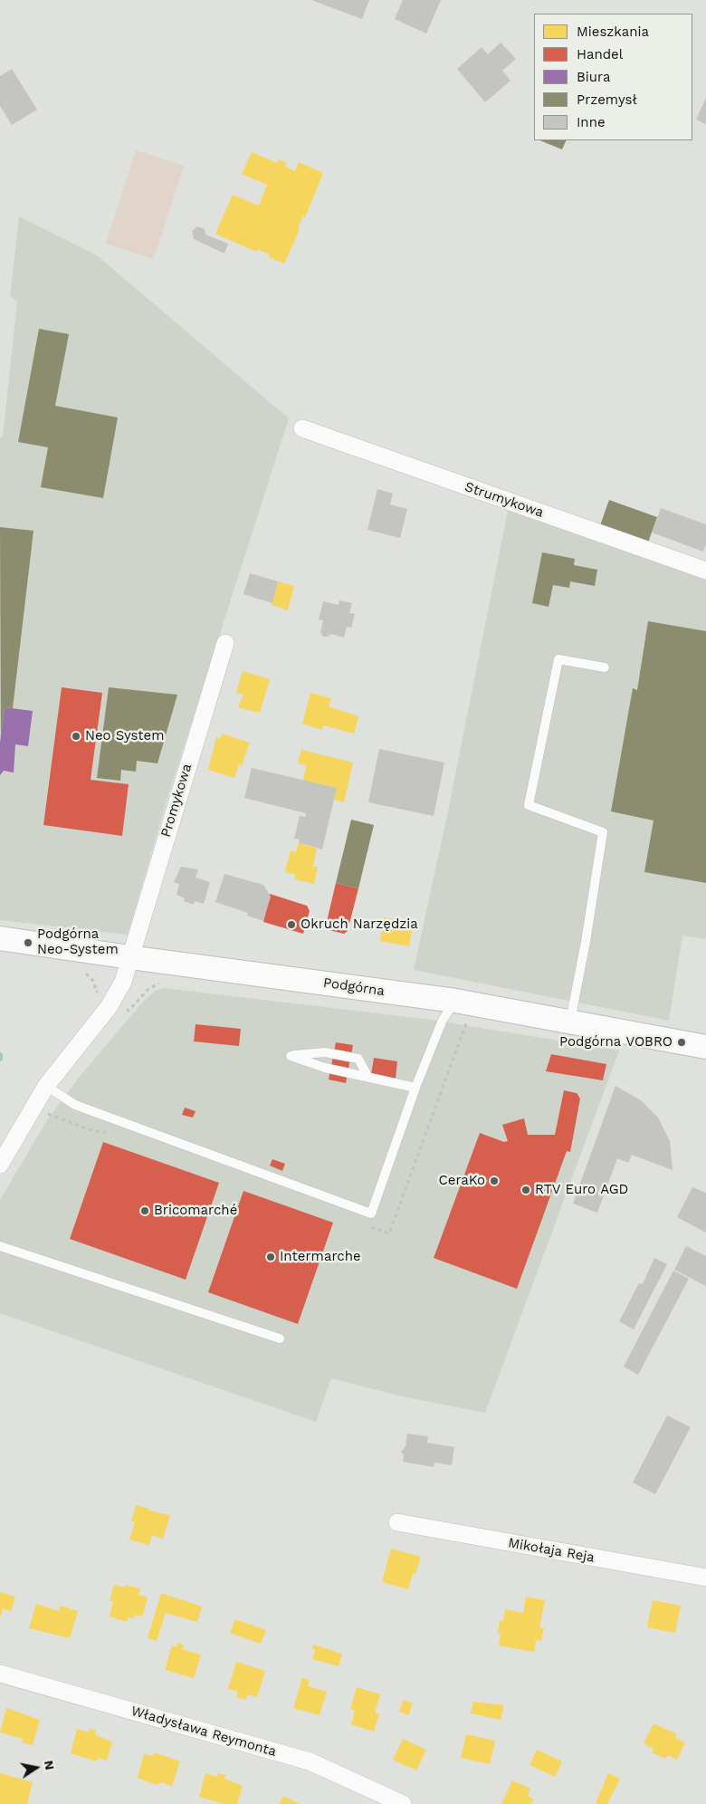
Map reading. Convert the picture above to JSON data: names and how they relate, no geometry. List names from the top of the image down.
{
  "streets": {
    "main road": ["Podgórna"],
    "street": [
      "Strumykowa",
      "Promykowa",
      "Mikołaja Reja",
      "Władysława Reymonta"
    ]
  },
  "crossings": [
    ["Promykowa", "Podgórna"]
  ],
  "places": [
    "Neo System",
    "Okruch Narzędzia",
    "Podgórna Neo-System",
    "Podgórna VOBRO",
    "CeraKo",
    "RTV Euro AGD",
    "Bricomarché",
    "Intermarche"
  ],
  "legend": [
    "Mieszkania",
    "Handel",
    "Biura",
    "Przemysł",
    "Inne"
  ],
  "north": "right"
}
